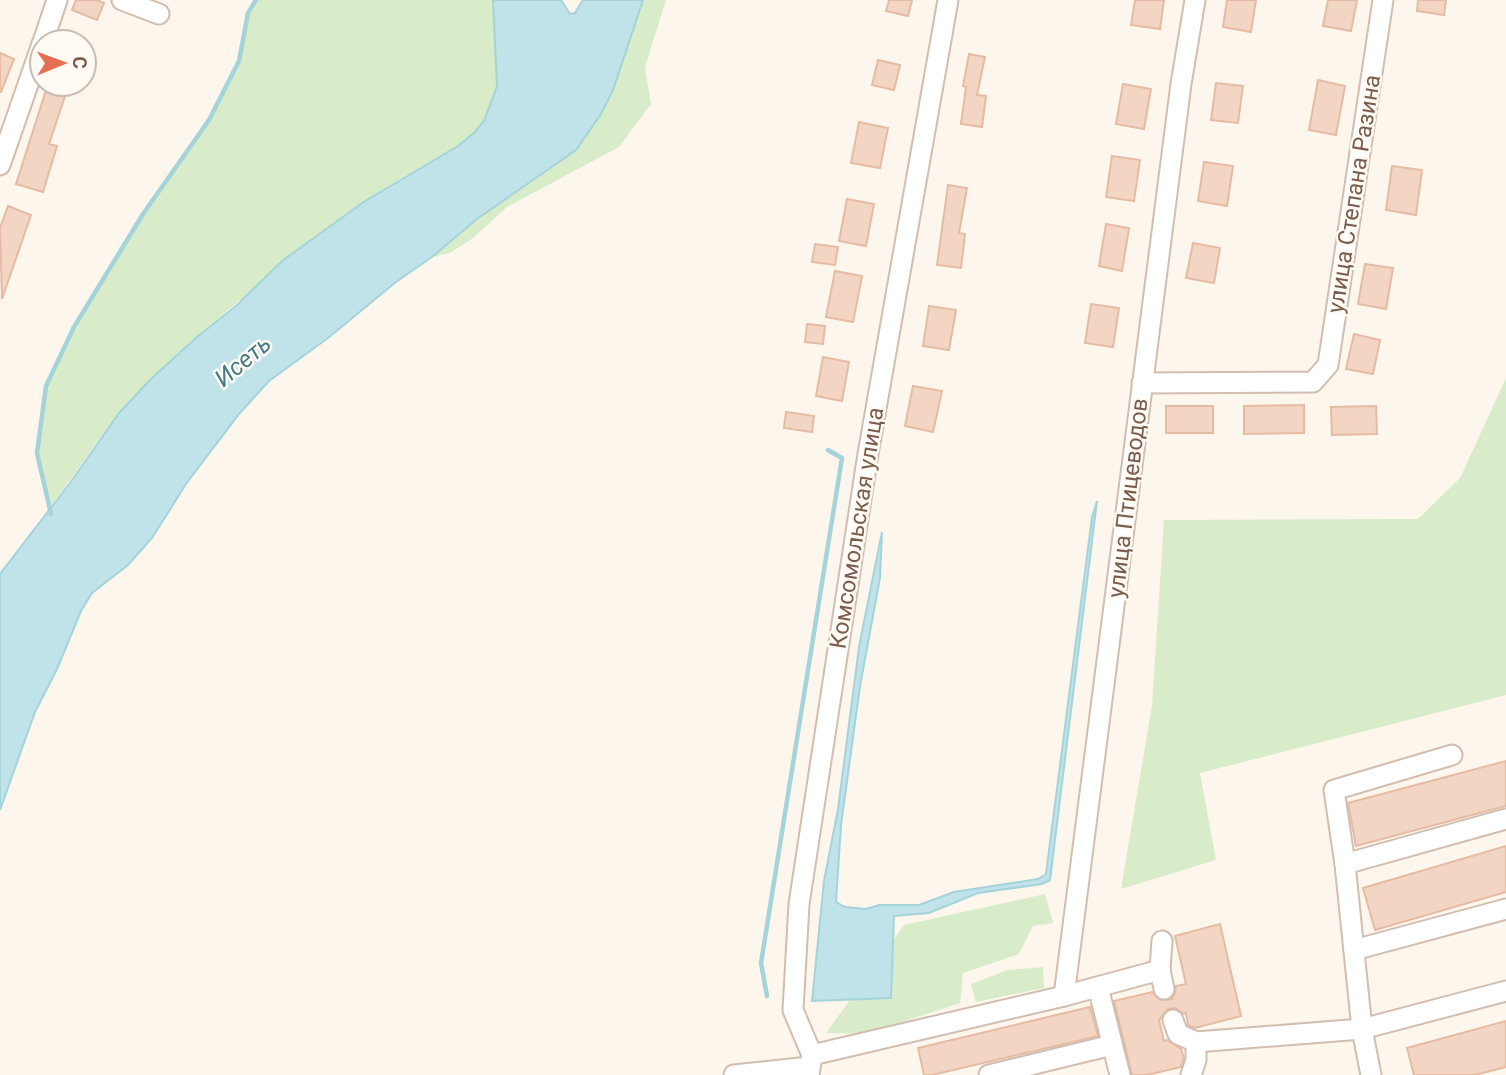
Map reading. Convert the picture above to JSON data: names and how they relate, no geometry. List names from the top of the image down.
{
  "streets": {
    "street": ["улица Степана Разина", "улица Птицеводов", "Комсомольская улица"]
  },
  "crossings": [
    ["улица Степана Разина", "улица Птицеводов"]
  ],
  "water": ["Исеть"],
  "north": "right"
}
